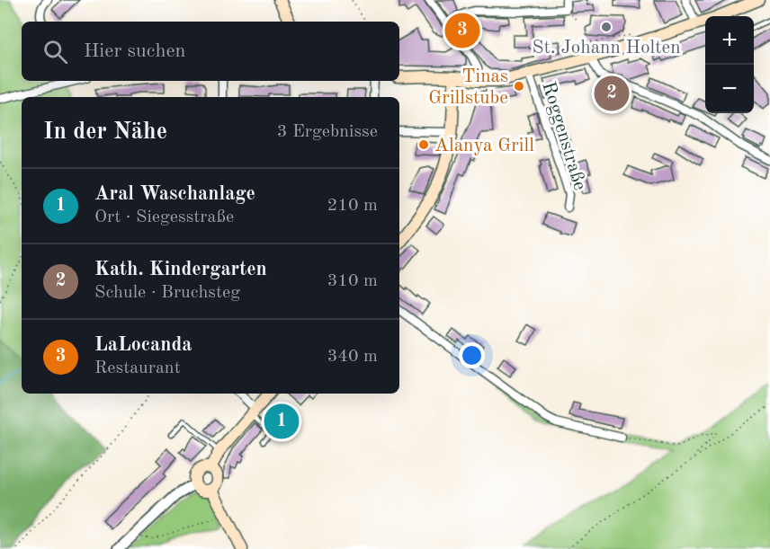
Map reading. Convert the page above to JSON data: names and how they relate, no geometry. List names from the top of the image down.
{
  "streets": {
    "street": ["Roggenstraße"]
  },
  "places": ["St. Johann Holten", "Tinas Grillstube", "Alanya Grill"],
  "page": {
    "pins": ["3", "2", "1"],
    "map_buttons": ["+", "−"],
    "search": "Hier suchen",
    "heading": ["In der Nähe", "3 Ergebnisse"],
    "list": [
      {
        "mark": "1",
        "name": "Aral Waschanlage",
        "note": "Ort · Siegesstraße",
        "value": "210 m"
      },
      {
        "mark": "2",
        "name": "Kath. Kindergarten",
        "note": "Schule · Bruchsteg",
        "value": "310 m"
      },
      {
        "mark": "3",
        "name": "LaLocanda",
        "note": "Restaurant",
        "value": "340 m"
      }
    ]
  }
}
